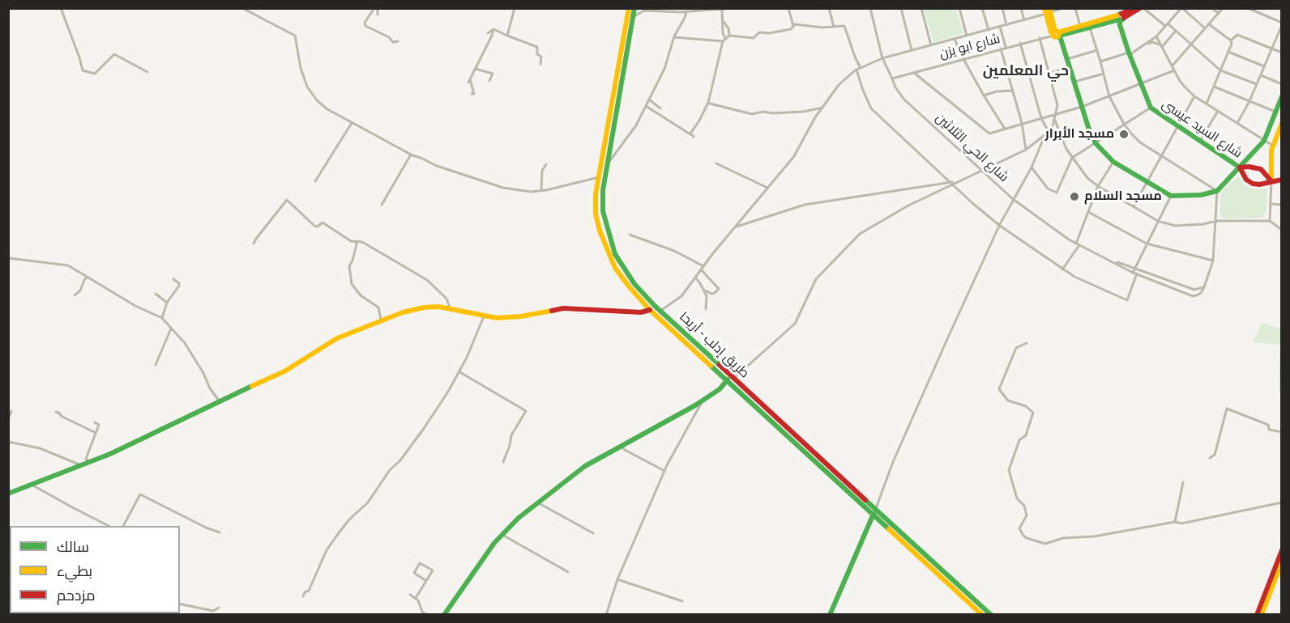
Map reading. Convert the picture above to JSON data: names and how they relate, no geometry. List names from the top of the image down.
{
  "streets": {
    "street": [
      "شارع ابو يزن",
      "شارع السيد عيسى",
      "شارع الحي الثلاثين",
      "طريق إدلب - أريحا"
    ]
  },
  "crossings": [
    ["شارع ابو يزن", "شارع الحي الثلاثين"]
  ],
  "districts": ["حي المعلمين"],
  "places": ["مسجد الأبرار", "مسجد السلام"],
  "legend": ["سالك", "بطيء", "مزدحم"]
}
